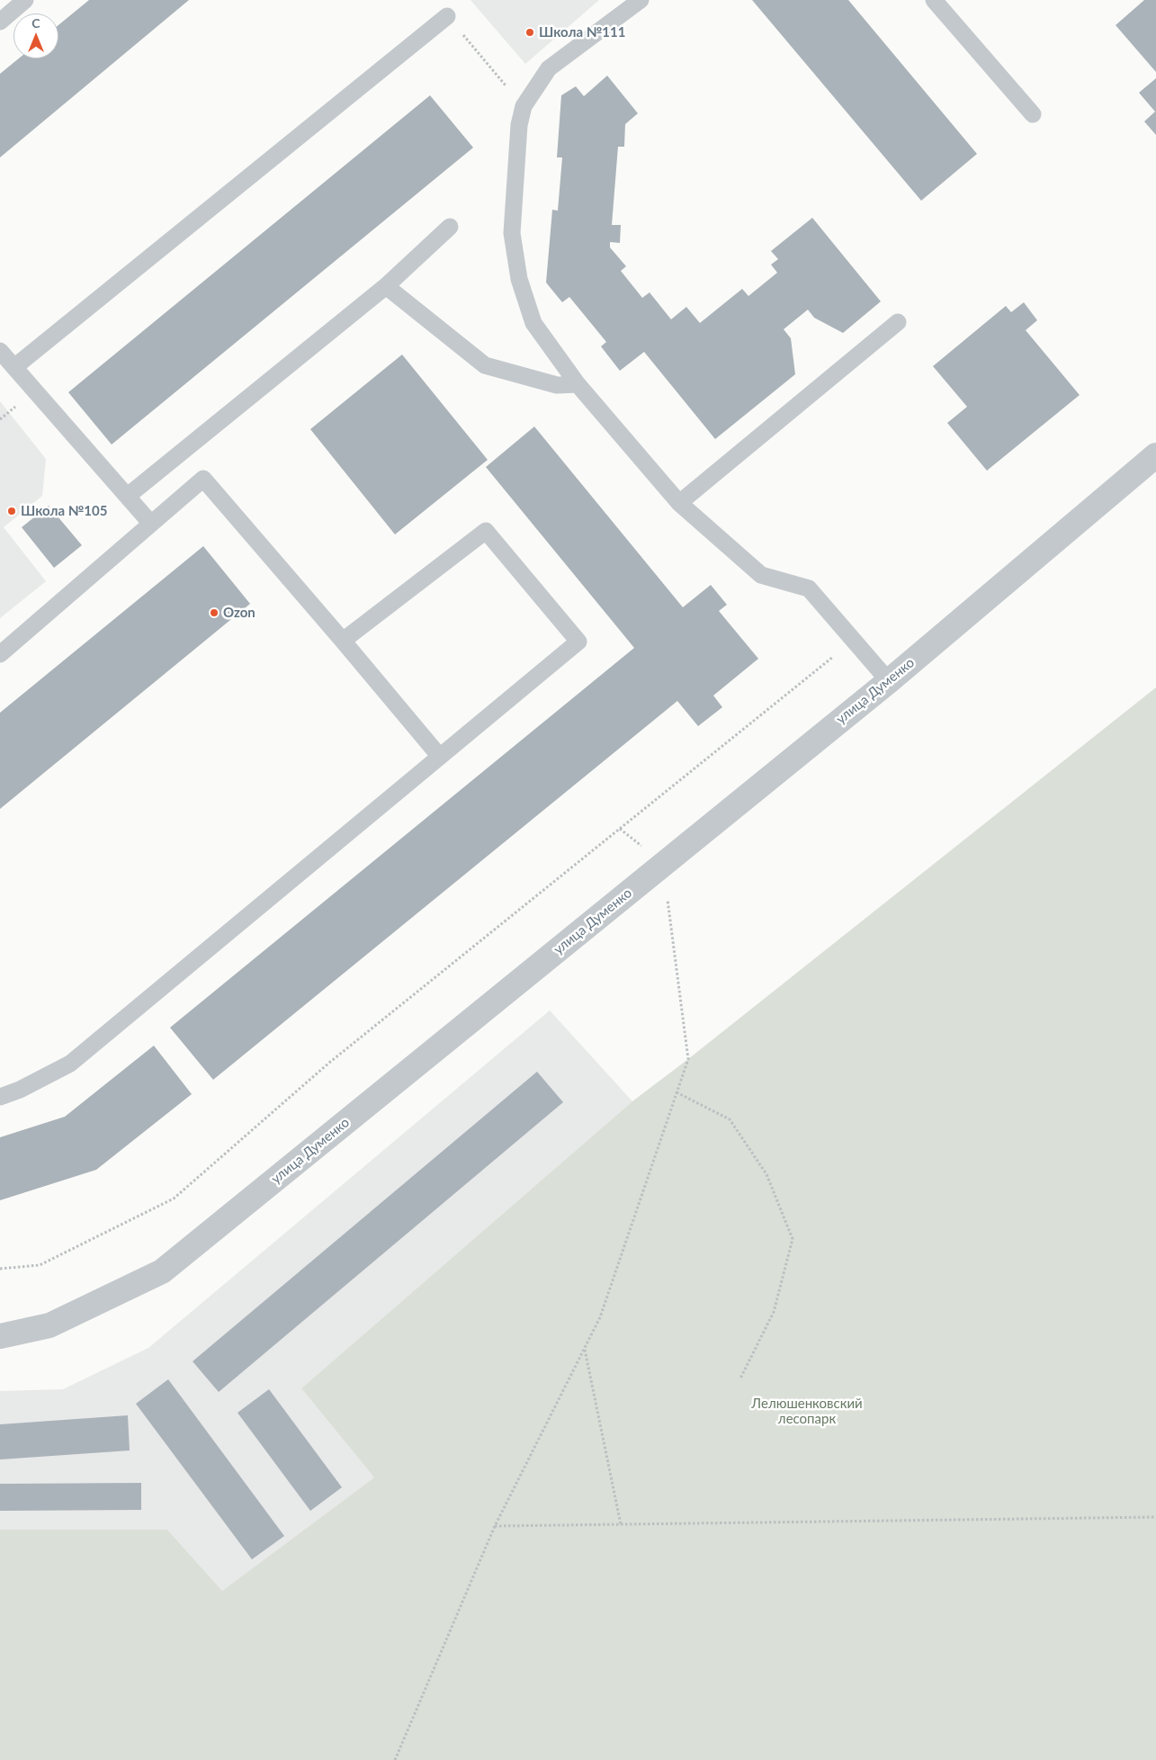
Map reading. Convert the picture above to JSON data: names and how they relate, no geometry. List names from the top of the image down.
{
  "streets": {
    "street": ["улица Думенко"]
  },
  "parks": ["Лелюшенковский лесопарк"],
  "places": ["Школа №111", "Школа №105", "Ozon"],
  "north": "top"
}
